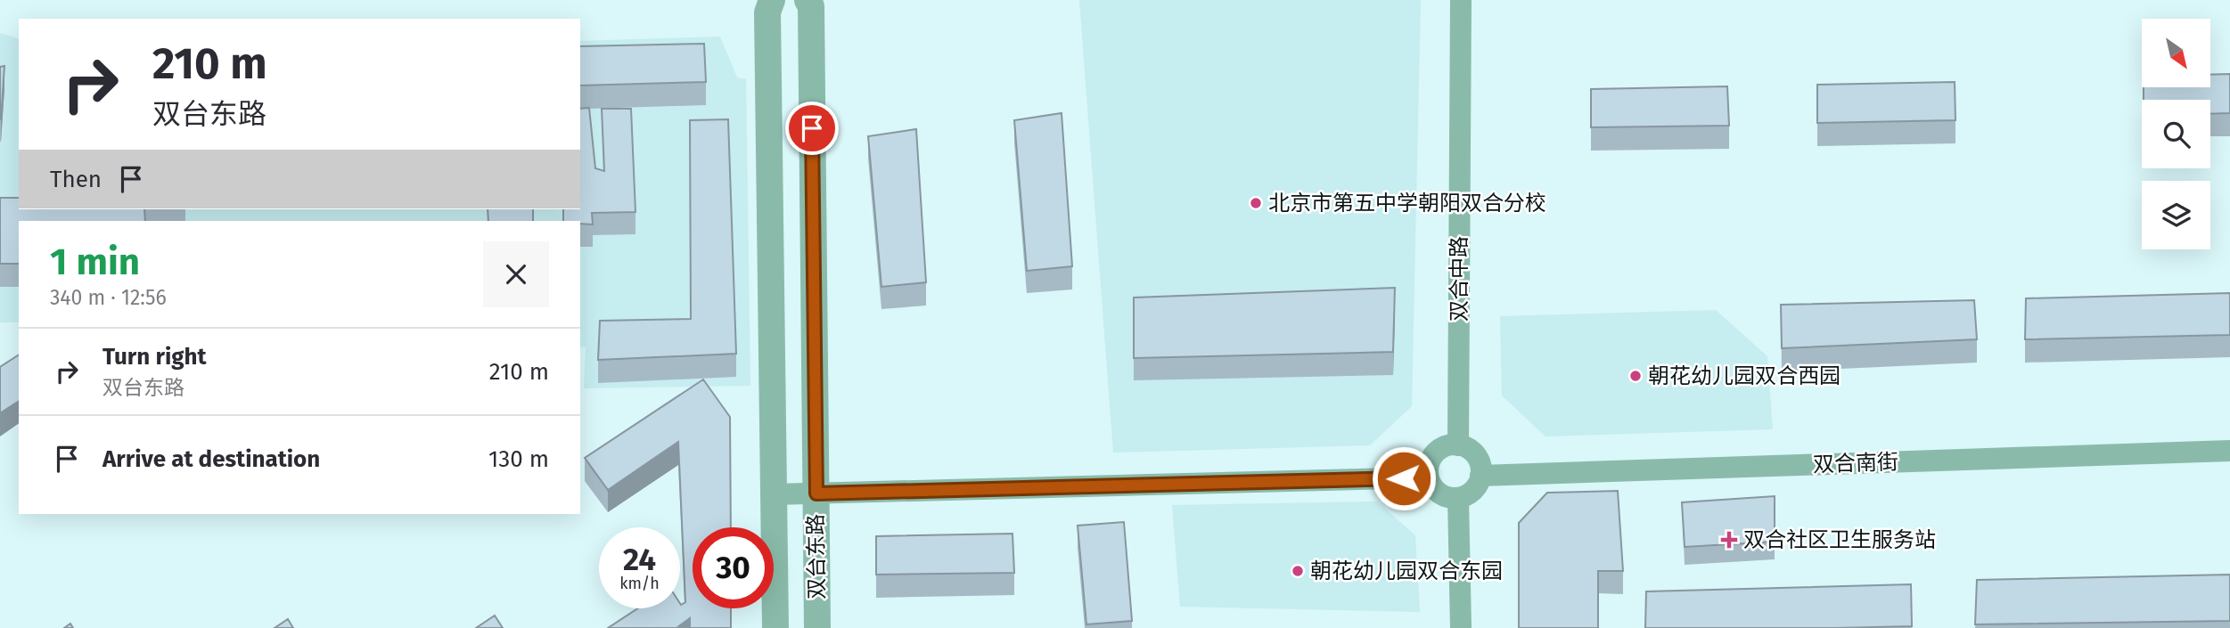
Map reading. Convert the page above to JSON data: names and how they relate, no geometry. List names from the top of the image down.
{
  "streets": {
    "street": ["双合中路", "双合南街", "双台东路"]
  },
  "crossings": [
    ["双合中路", "双合南街"]
  ],
  "places": {
    "other": ["北京市第五中学朝阳双合分校", "朝花幼儿园双合西园", "朝花幼儿园双合东园"],
    "health": ["双合社区卫生服务站"]
  },
  "north": "bottom right",
  "page": {
    "turn": ["210 m", "双台东路"],
    "then": "Then",
    "heading": ["1 min", "340 m · 12:56"],
    "list": [
      {
        "name": "Turn right",
        "note": "双台东路",
        "value": "210 m"
      },
      {
        "name": "Arrive at destination",
        "value": "130 m"
      }
    ],
    "speed": "24 km/h",
    "limit": "30"
  }
}
